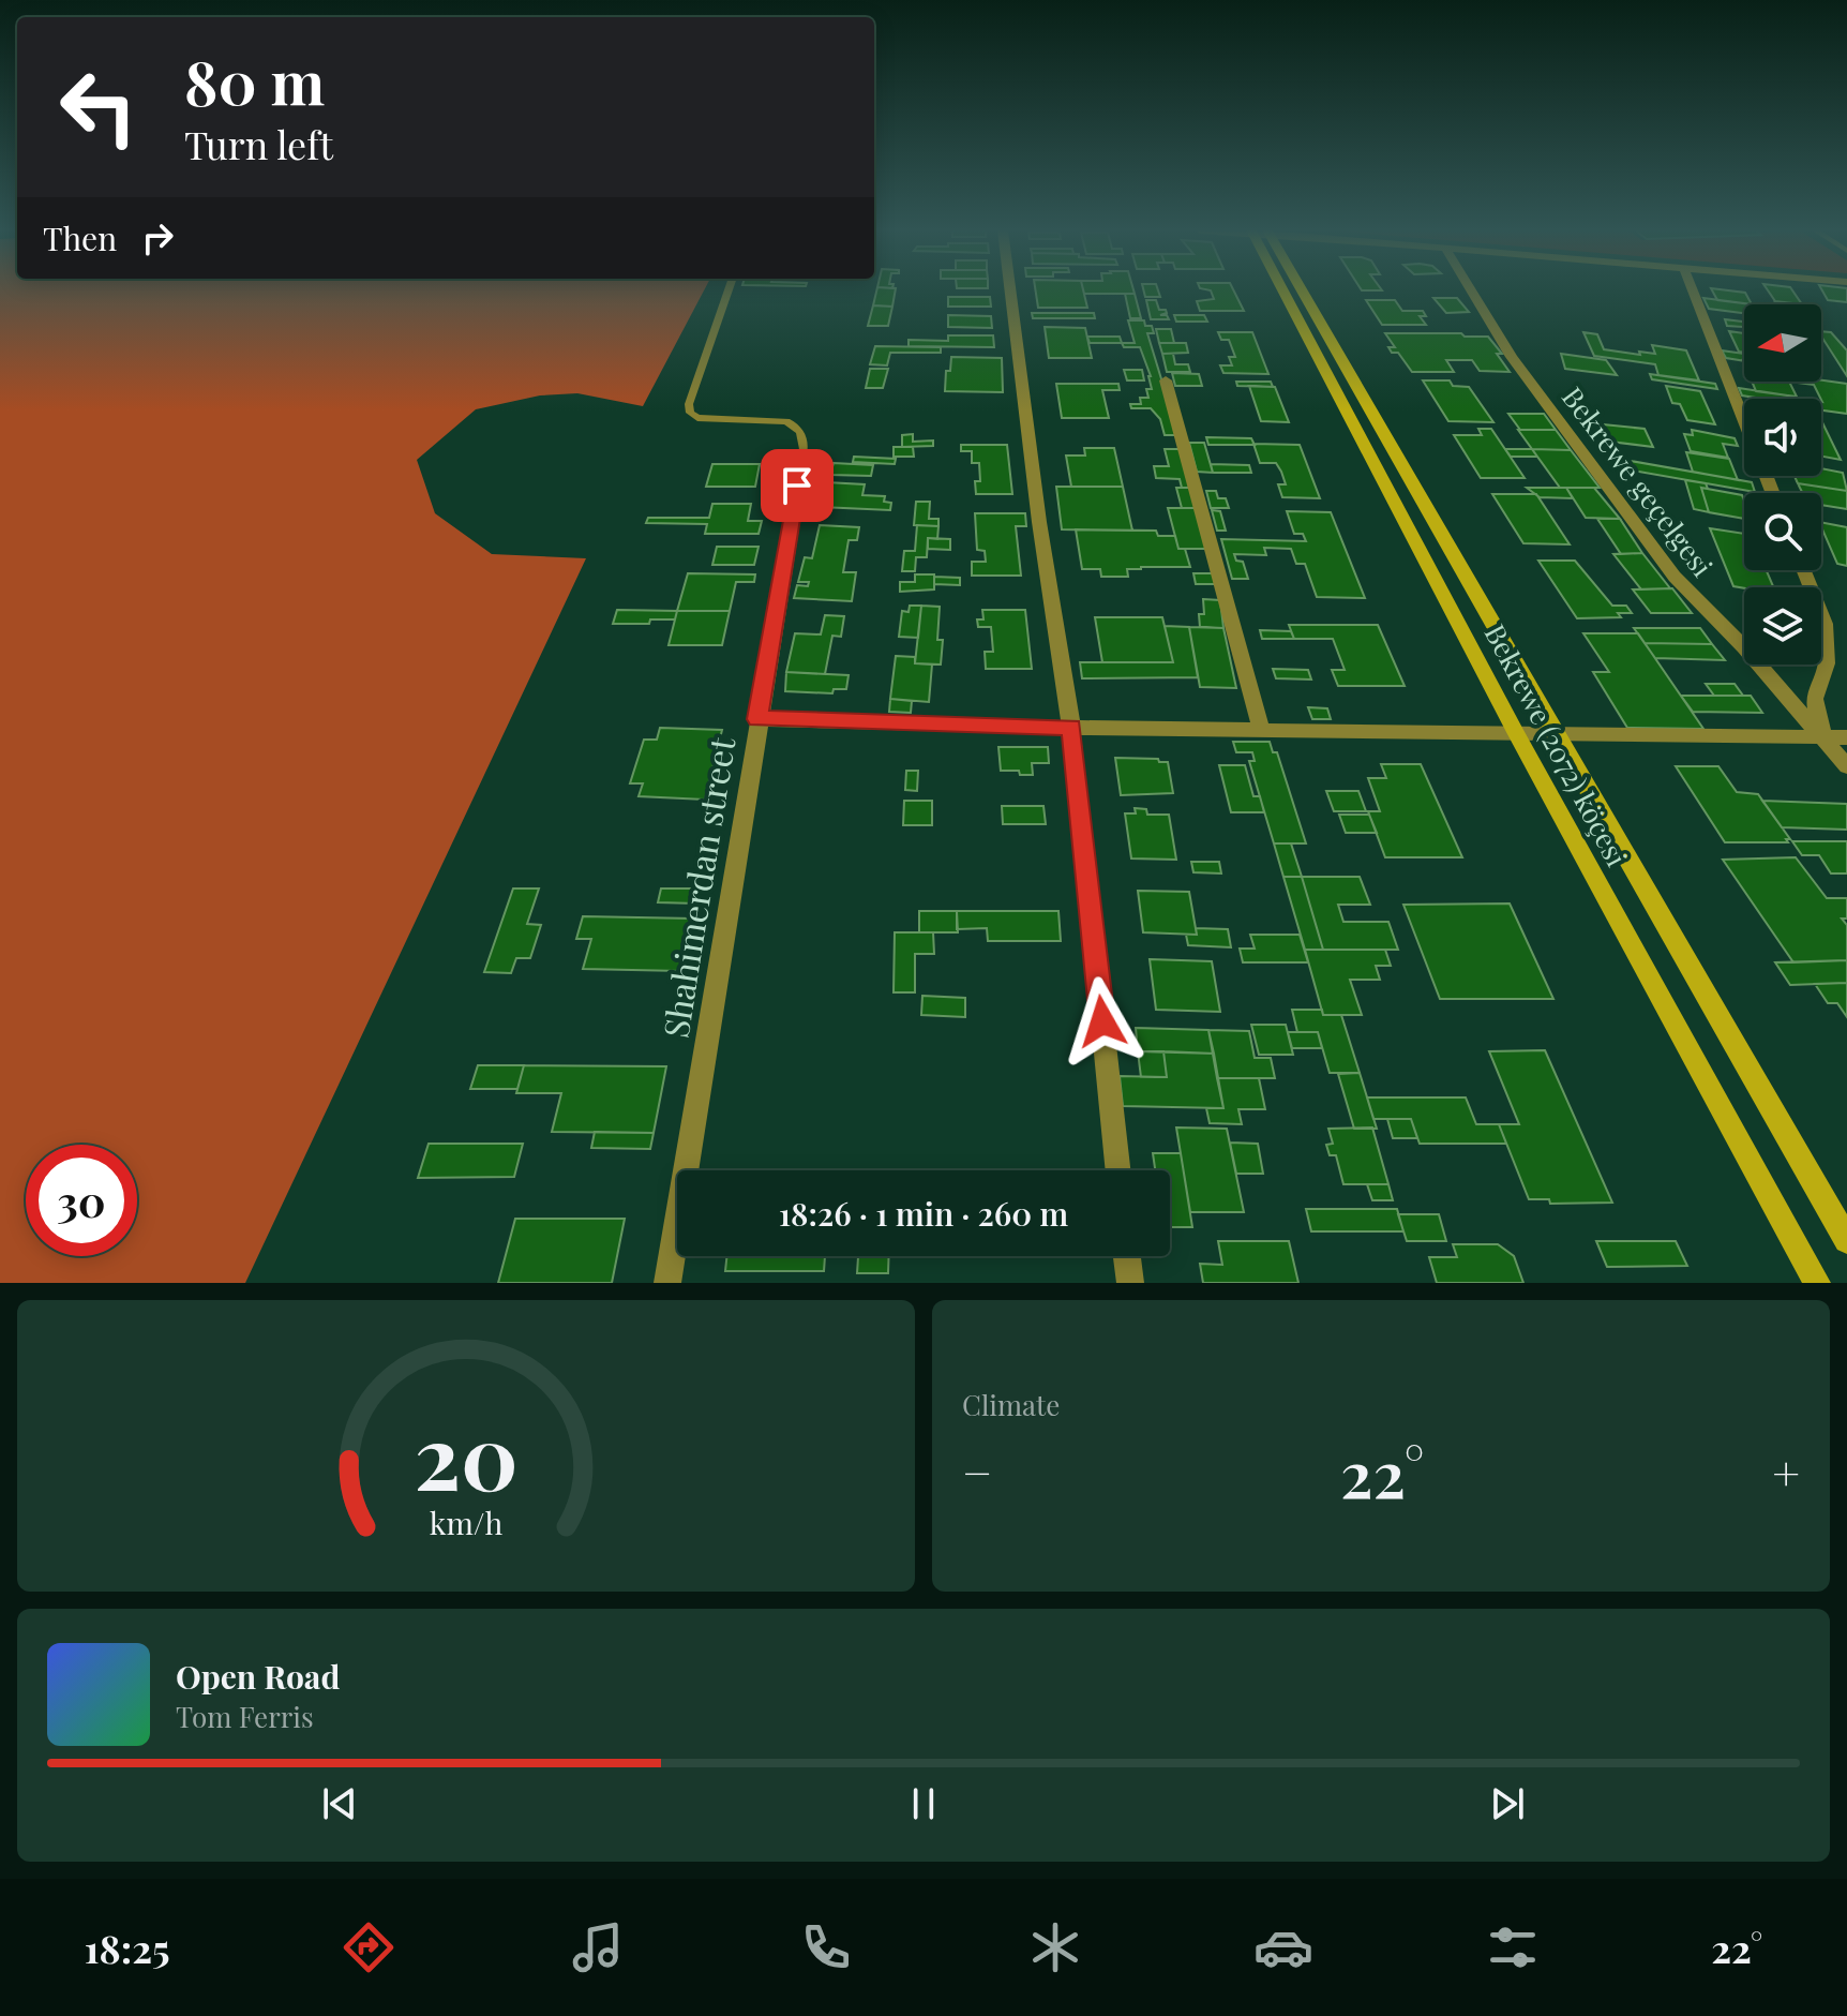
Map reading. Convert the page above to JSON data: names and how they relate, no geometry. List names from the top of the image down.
{
  "streets": {
    "main road": ["Bekrewe (2072) köçesi"],
    "street": ["Bekrewe geçelgesi", "Shahimerdan street"]
  },
  "north": "left",
  "page": {
    "turn": ["80 m", "Turn left"],
    "then": "Then",
    "limit": "30",
    "trip": "18:26 · 1 min · 260 m",
    "tile": "Climate",
    "heat": ["−", "22°", "+"],
    "song": ["Open Road", "Tom Ferris"],
    "tabs": ["18:25", "22°"],
    "gauge": ["20", "km/h"]
  }
}
